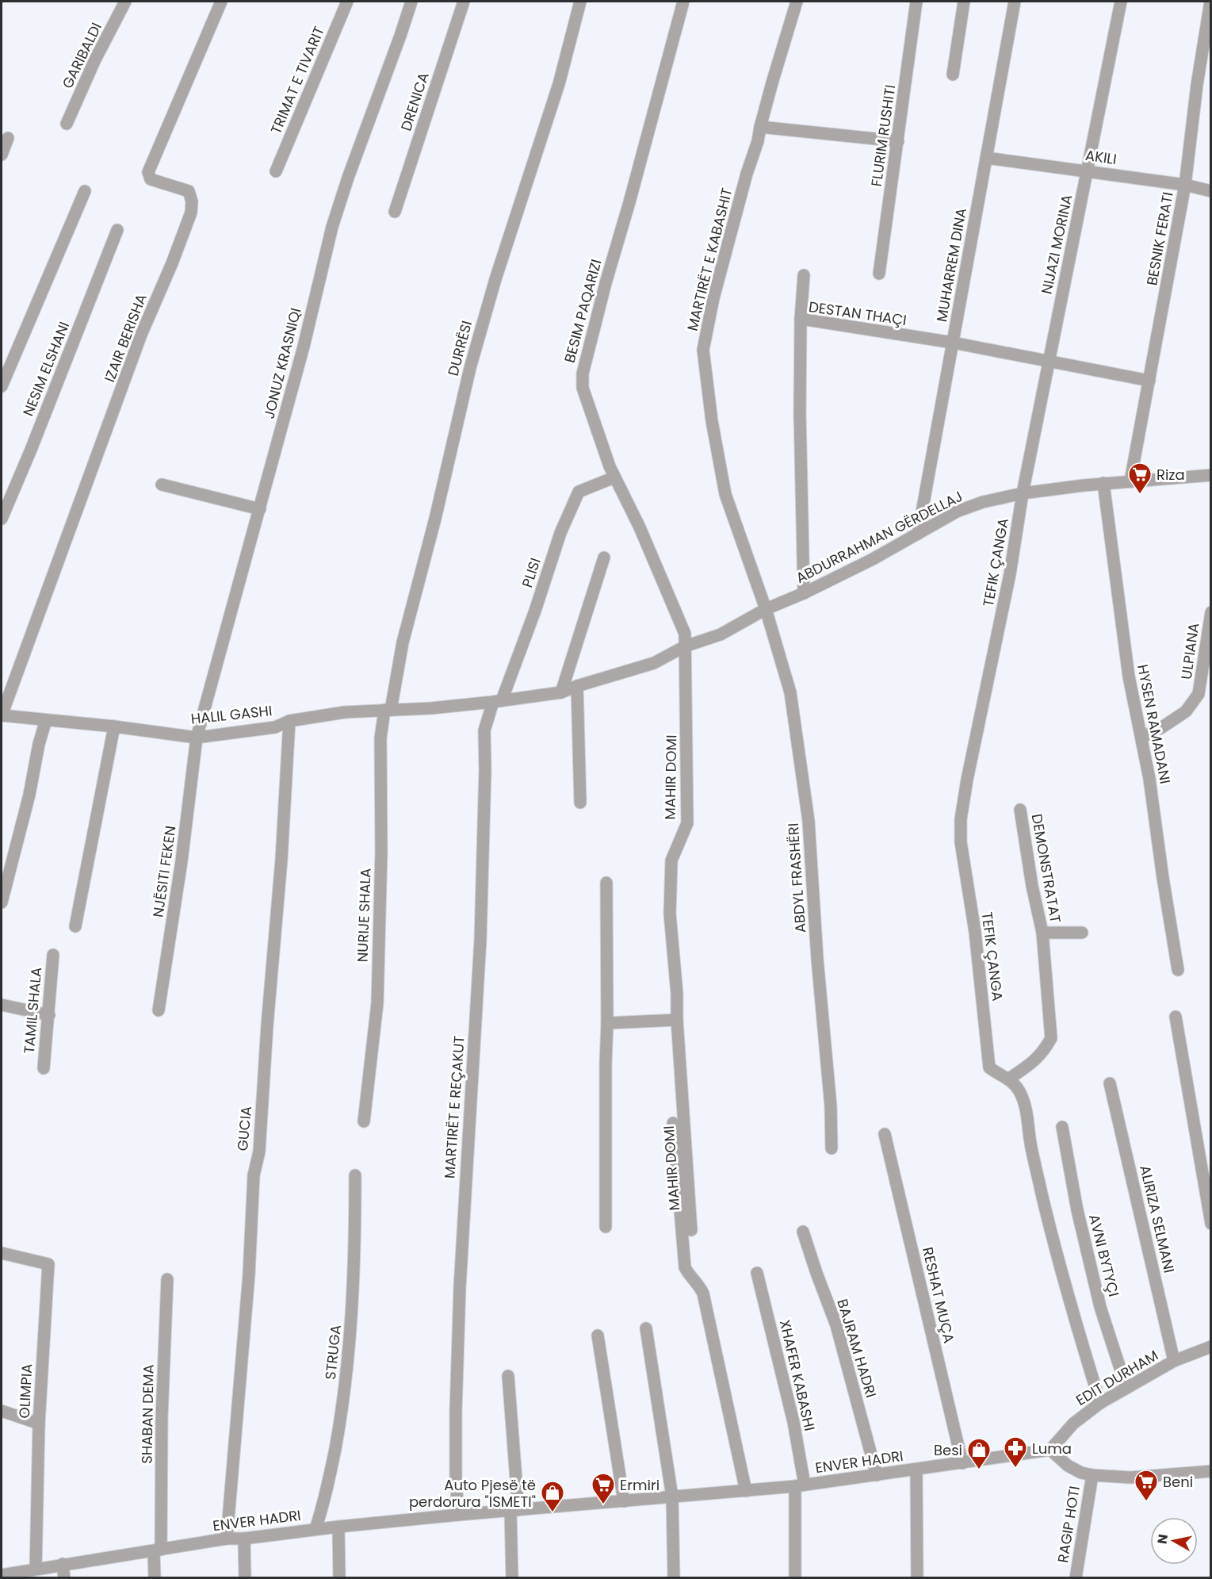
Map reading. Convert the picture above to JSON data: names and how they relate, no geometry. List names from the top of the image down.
{
  "streets": {
    "street": [
      "GARIBALDI",
      "TRIMAT E TIVARIT",
      "DRENICA",
      "FLURIM RUSHITI",
      "AKILI",
      "BESNIK FERATI",
      "NIJAZI MORINA",
      "MARTIRËT E KABASHIT",
      "MUHARREM DINA",
      "BESIM PAQARIZI",
      "DESTAN THAÇI",
      "IZAIR BERISHA",
      "DURRËSI",
      "JONUZ KRASNIQI",
      "NESIM ELSHANI",
      "ABDURRAHMAN GËRDELLAJ",
      "TEFIK ÇANGA",
      "PLISI",
      "ULPIANA",
      "HALIL GASHI",
      "HYSEN RAMADANI",
      "MAHIR DOMI",
      "DEMONSTRATAT",
      "NJËSITI FEKEN",
      "ABDYL FRASHËRI",
      "NURIJE SHALA",
      "TAMIL SHALA",
      "MARTIRËT E REÇAKUT",
      "GUCIA",
      "ALIRIZA SELMANI",
      "AVNI BYTYÇI",
      "RESHAT MUÇA",
      "BAJRAM HADRI",
      "STRUGA",
      "XHAFER KABASHI",
      "EDIT DURHAM",
      "OLIMPIA",
      "SHABAN DEMA",
      "ENVER HADRI",
      "RAGIP HOTI"
    ]
  },
  "crossings": [
    ["AKILI", "BESNIK FERATI"],
    ["AKILI", "NIJAZI MORINA"],
    ["AKILI", "MUHARREM DINA"],
    ["BESNIK FERATI", "DESTAN THAÇI"],
    ["BESNIK FERATI", "ABDURRAHMAN GËRDELLAJ"],
    ["NIJAZI MORINA", "DESTAN THAÇI"],
    ["NIJAZI MORINA", "ABDURRAHMAN GËRDELLAJ"],
    ["NIJAZI MORINA", "TEFIK ÇANGA"],
    ["MARTIRËT E KABASHIT", "ABDURRAHMAN GËRDELLAJ"],
    ["MARTIRËT E KABASHIT", "ABDYL FRASHËRI"],
    ["MUHARREM DINA", "DESTAN THAÇI"],
    ["MUHARREM DINA", "ABDURRAHMAN GËRDELLAJ"],
    ["BESIM PAQARIZI", "ABDURRAHMAN GËRDELLAJ"],
    ["BESIM PAQARIZI", "PLISI"],
    ["BESIM PAQARIZI", "MAHIR DOMI"],
    ["DESTAN THAÇI", "ABDURRAHMAN GËRDELLAJ"],
    ["IZAIR BERISHA", "HALIL GASHI"],
    ["DURRËSI", "HALIL GASHI"],
    ["DURRËSI", "NURIJE SHALA"],
    ["JONUZ KRASNIQI", "HALIL GASHI"],
    ["JONUZ KRASNIQI", "NJËSITI FEKEN"],
    ["ABDURRAHMAN GËRDELLAJ", "TEFIK ÇANGA"],
    ["ABDURRAHMAN GËRDELLAJ", "PLISI"],
    ["ABDURRAHMAN GËRDELLAJ", "HALIL GASHI"],
    ["ABDURRAHMAN GËRDELLAJ", "HYSEN RAMADANI"],
    ["ABDURRAHMAN GËRDELLAJ", "MAHIR DOMI"],
    ["ABDURRAHMAN GËRDELLAJ", "ABDYL FRASHËRI"],
    ["ABDURRAHMAN GËRDELLAJ", "MARTIRËT E REÇAKUT"],
    ["TEFIK ÇANGA", "DEMONSTRATAT"],
    ["TEFIK ÇANGA", "EDIT DURHAM"],
    ["PLISI", "HALIL GASHI"],
    ["PLISI", "MARTIRËT E REÇAKUT"],
    ["ULPIANA", "HYSEN RAMADANI"],
    ["HALIL GASHI", "NJËSITI FEKEN"],
    ["HALIL GASHI", "NURIJE SHALA"],
    ["HALIL GASHI", "MARTIRËT E REÇAKUT"],
    ["HALIL GASHI", "GUCIA"],
    ["MARTIRËT E REÇAKUT", "ENVER HADRI"],
    ["GUCIA", "ENVER HADRI"],
    ["ALIRIZA SELMANI", "EDIT DURHAM"],
    ["AVNI BYTYÇI", "EDIT DURHAM"],
    ["RESHAT MUÇA", "ENVER HADRI"],
    ["BAJRAM HADRI", "ENVER HADRI"],
    ["STRUGA", "ENVER HADRI"],
    ["XHAFER KABASHI", "ENVER HADRI"],
    ["EDIT DURHAM", "ENVER HADRI"],
    ["OLIMPIA", "ENVER HADRI"],
    ["SHABAN DEMA", "ENVER HADRI"]
  ],
  "places": {
    "supermarket": ["Riza", "Beni", "Ermiri"],
    "pharmacy": ["Luma"],
    "shop": ["Besi", "Auto Pjesë të perdorura \"ISMETI\""]
  },
  "north": "left"
}
